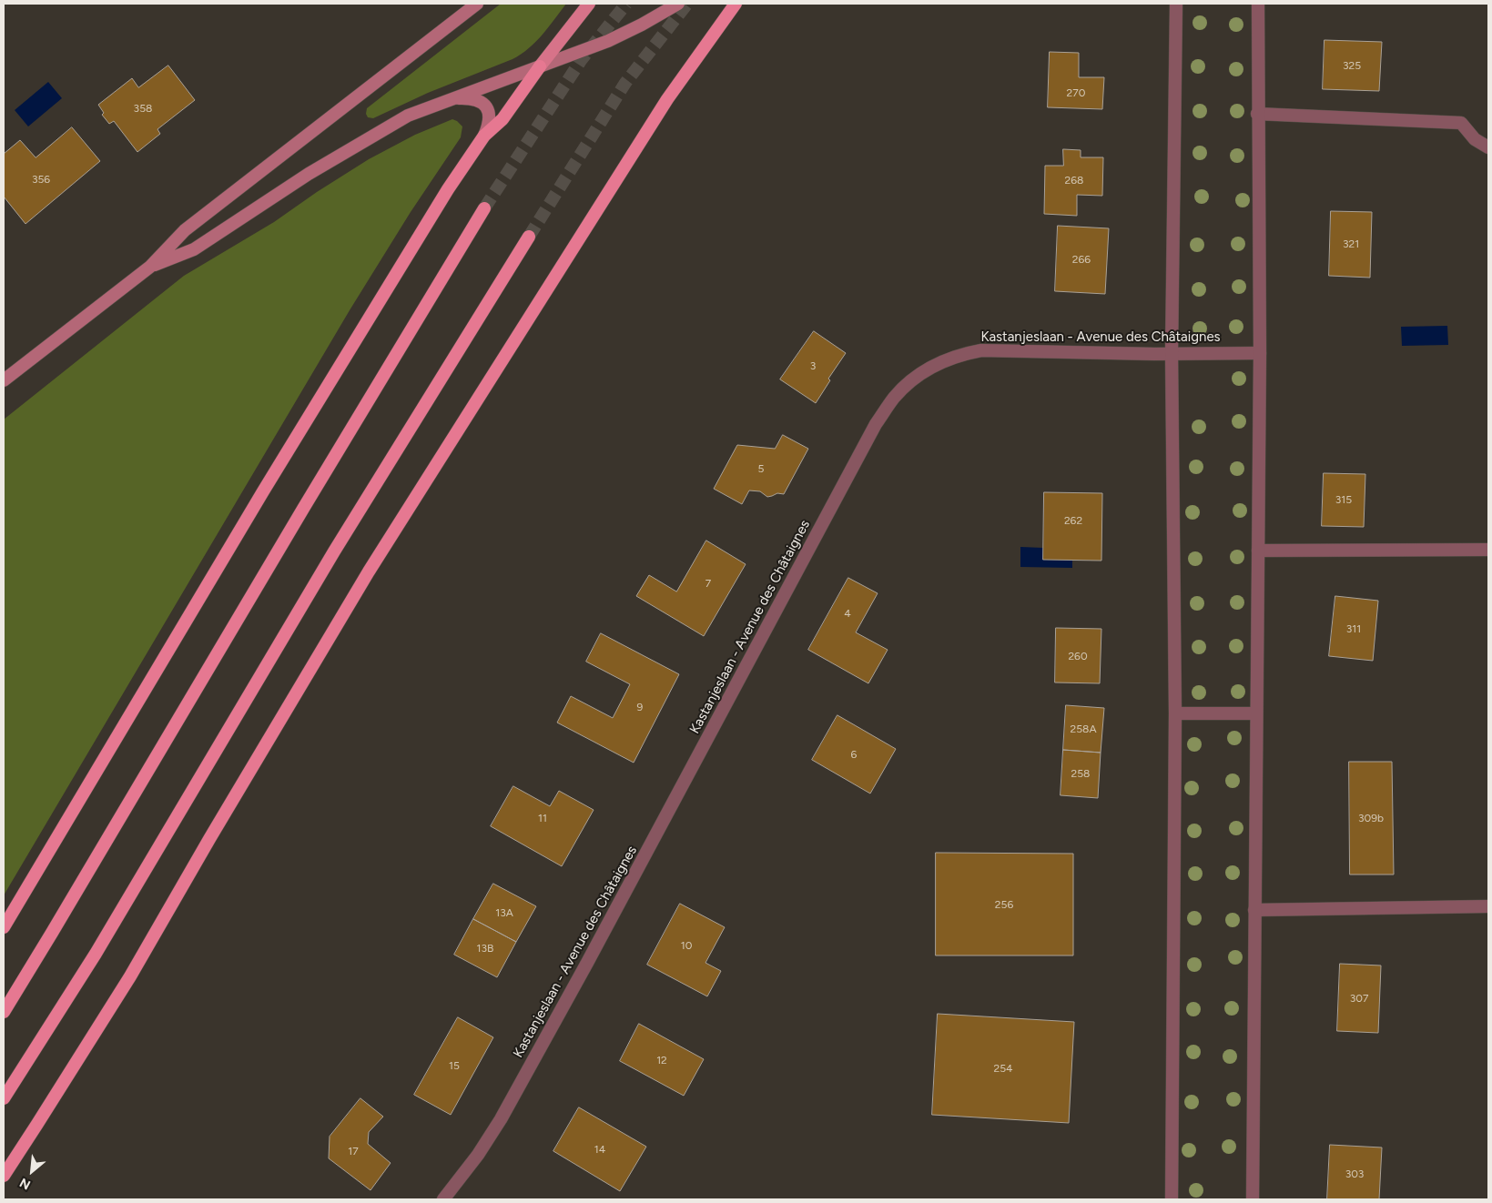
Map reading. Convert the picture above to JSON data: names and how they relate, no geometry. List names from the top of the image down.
{
  "streets": {
    "street": ["Kastanjeslaan - Avenue des Châtaignes"]
  },
  "house_numbers": [
    "325",
    "270",
    "358",
    "356",
    "268",
    "321",
    "266",
    "3",
    "5",
    "315",
    "262",
    "7",
    "4",
    "311",
    "260",
    "9",
    "258A",
    "6",
    "258",
    "11",
    "309b",
    "256",
    "13A",
    "10",
    "13B",
    "307",
    "12",
    "15",
    "254",
    "14",
    "17",
    "303"
  ],
  "north": "bottom left"
}
